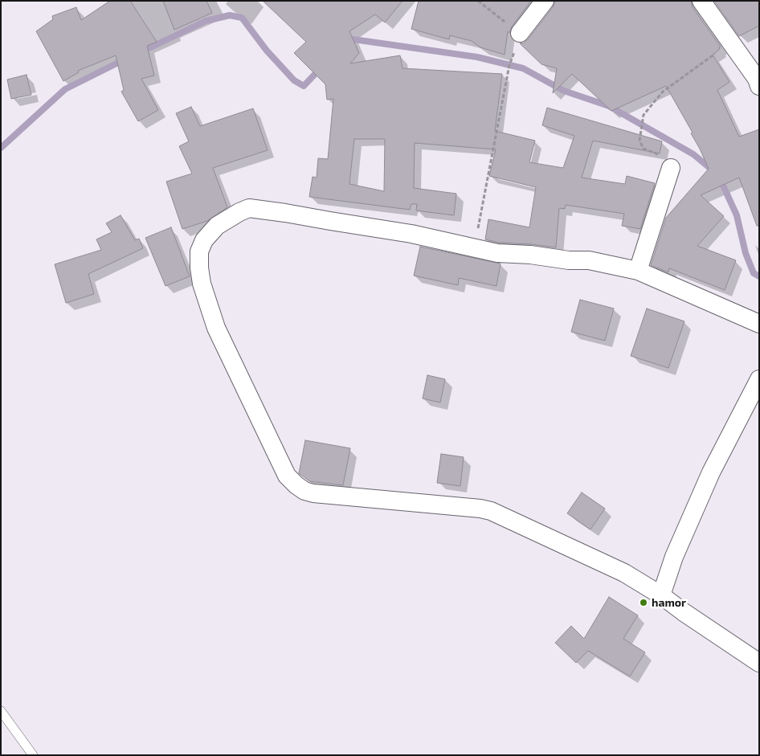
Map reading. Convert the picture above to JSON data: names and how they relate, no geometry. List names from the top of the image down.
{
  "places": ["hamor"]
}
